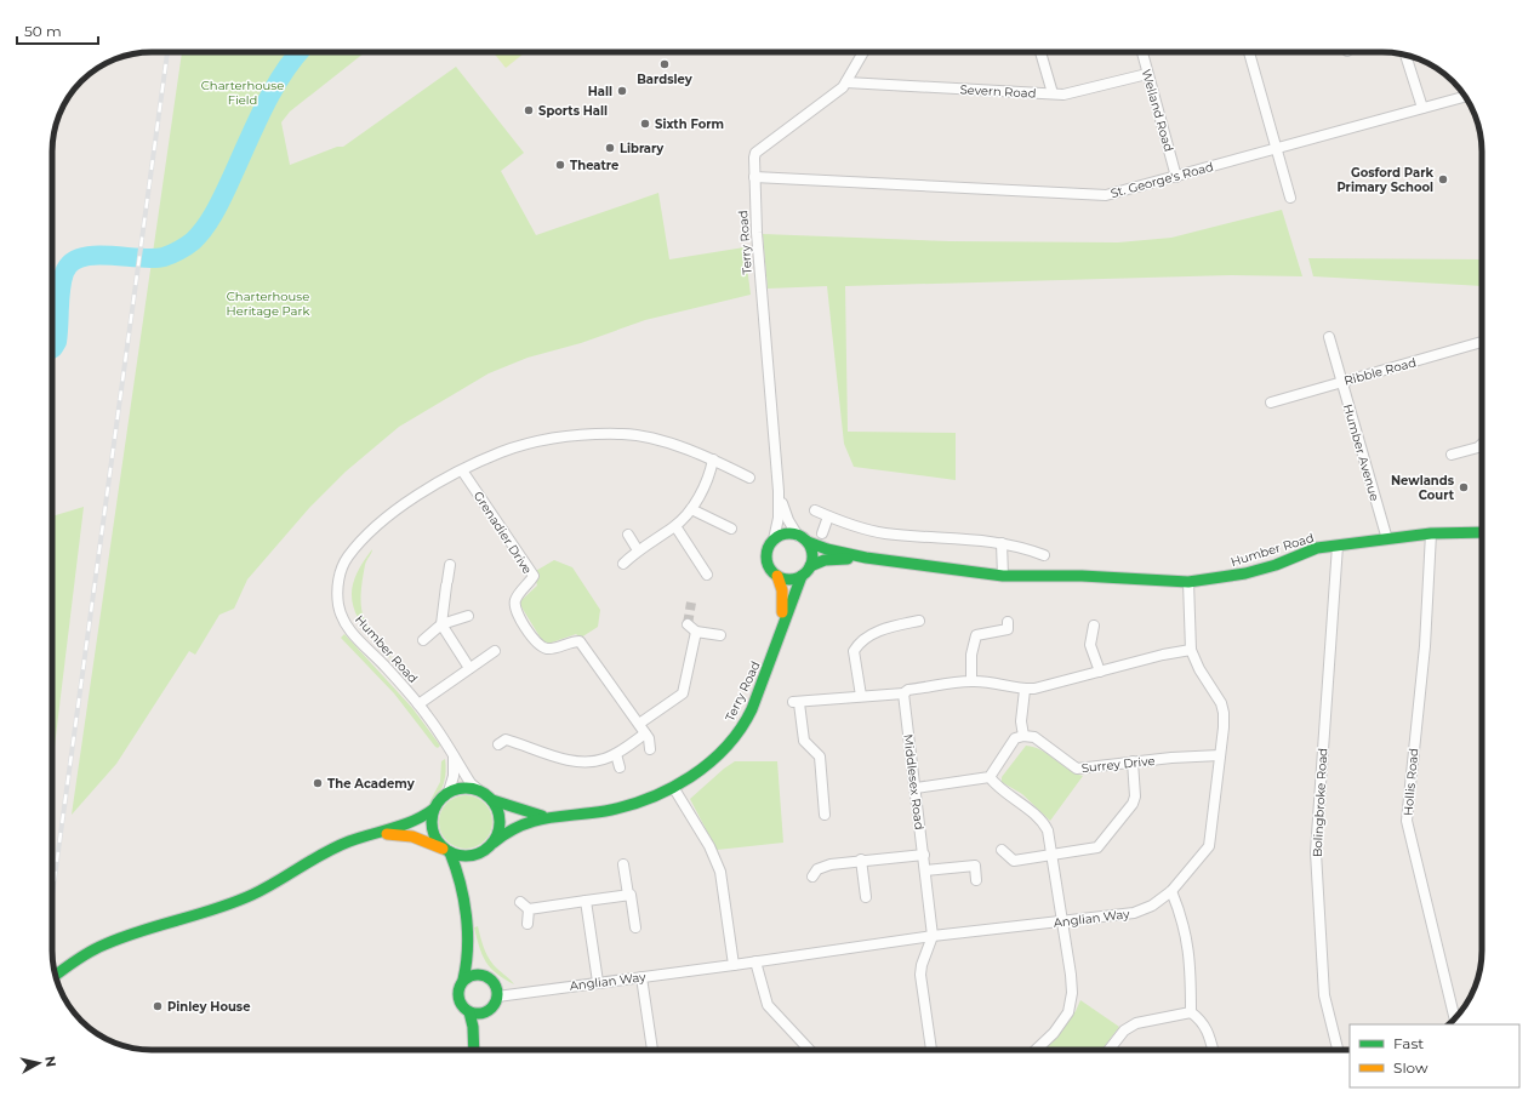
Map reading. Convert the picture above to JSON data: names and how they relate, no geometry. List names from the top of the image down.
{
  "streets": {
    "main road": ["Terry Road", "Humber Road"],
    "street": [
      "Severn Road",
      "Welland Road",
      "St. George's Road",
      "Ribble Road",
      "Humber Avenue",
      "Grenadier Drive",
      "Surrey Drive",
      "Middlesex Road",
      "Hollis Road",
      "Bolingbroke Road",
      "Anglian Way"
    ]
  },
  "crossings": [
    ["Severn Road", "Welland Road"],
    ["Severn Road", "Terry Road"],
    ["Welland Road", "St. George's Road"],
    ["St. George's Road", "Terry Road"],
    ["Terry Road", "Humber Road"],
    ["Ribble Road", "Humber Avenue"],
    ["Humber Avenue", "Humber Road"],
    ["Grenadier Drive", "Humber Road"],
    ["Humber Road", "Hollis Road"],
    ["Humber Road", "Bolingbroke Road"],
    ["Humber Road", "Anglian Way"],
    ["Surrey Drive", "Anglian Way"],
    ["Middlesex Road", "Anglian Way"]
  ],
  "parks": ["Charterhouse Field", "Charterhouse Heritage Park"],
  "places": [
    "Bardsley",
    "Hall",
    "Sports Hall",
    "Sixth Form",
    "Library",
    "Theatre",
    "Gosford Park Primary School",
    "Newlands Court",
    "The Academy",
    "Pinley House"
  ],
  "legend": ["Fast", "Slow"],
  "scale_bar": "50 m",
  "north": "right"
}
